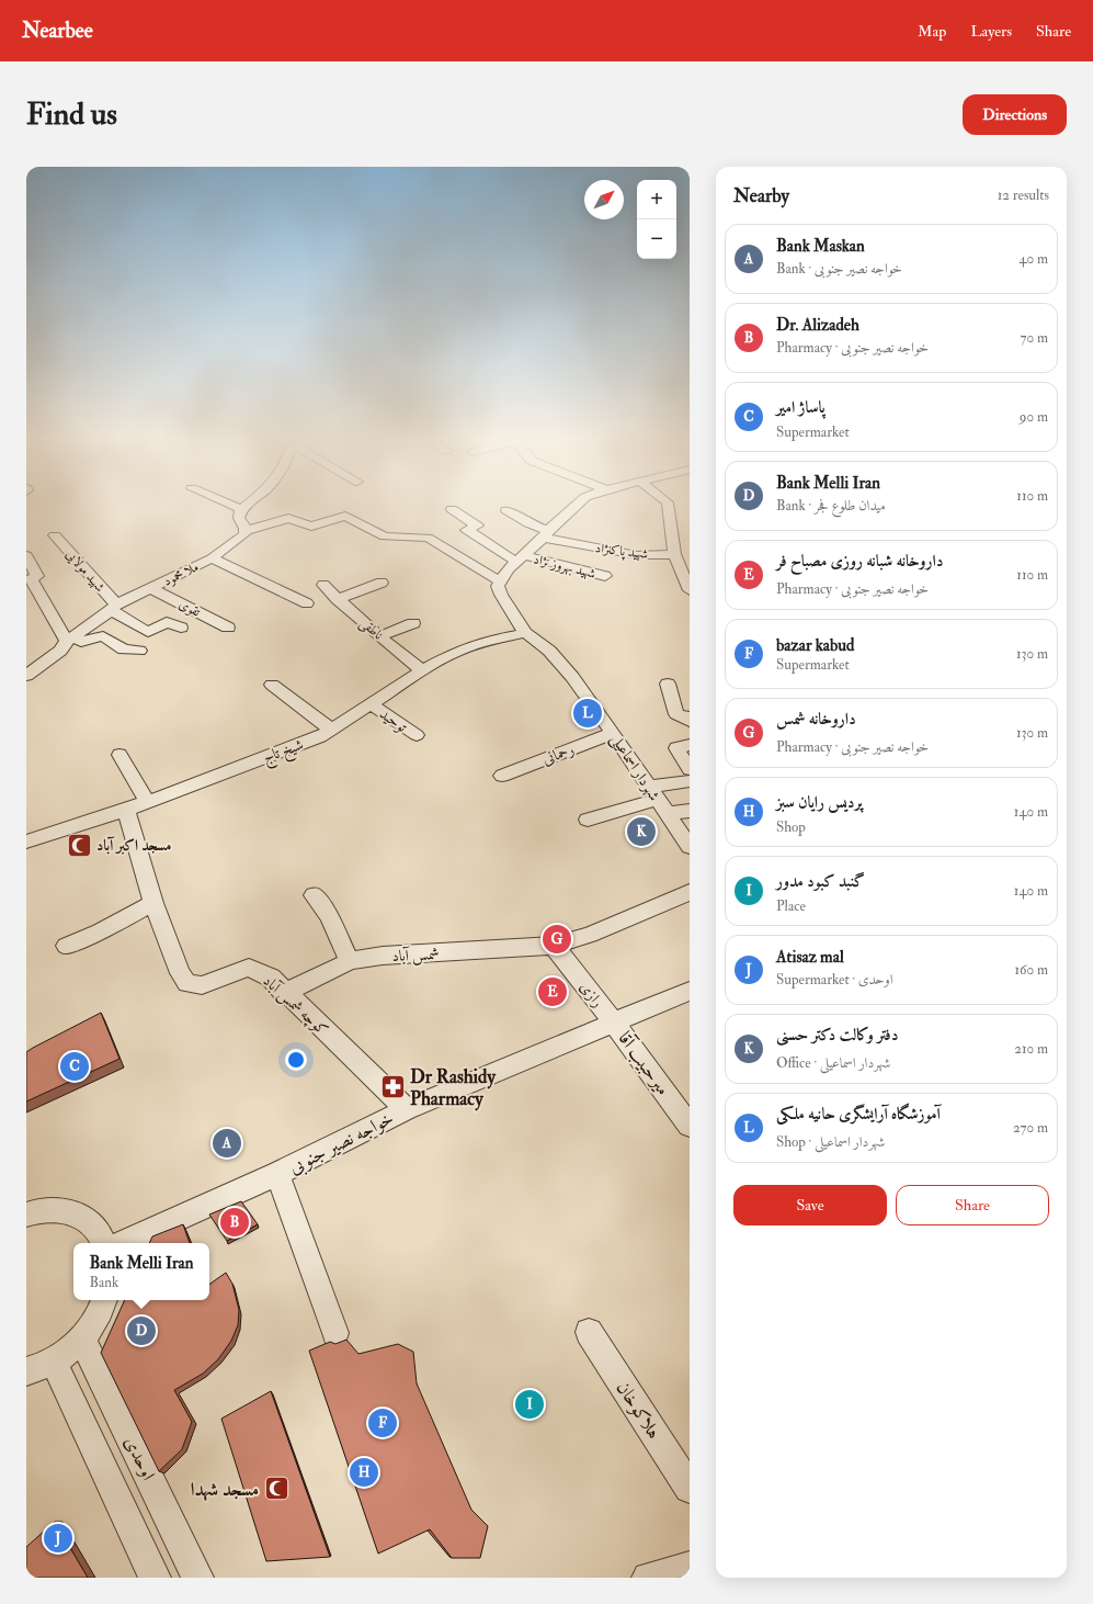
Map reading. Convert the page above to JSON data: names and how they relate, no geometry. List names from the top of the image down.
{
  "streets": {
    "street": [
      "شهید پاکنژاد",
      "شهید بهروز نژاد",
      "شهید مولایی",
      "ملا محمود",
      "تقوی",
      "ناطقی",
      "توحید",
      "شیخ تاج",
      "رحمانی",
      "شهردار اسماعیلی",
      "شمس آباد",
      "رازی",
      "کوچه شمس آباد",
      "میرحبیب آقا",
      "خواجه نصیر جنوبی",
      "هلاکوخان",
      "اوحدی"
    ]
  },
  "crossings": [
    ["شهید مولایی", "ملا محمود"],
    ["ملا محمود", "تقوی"],
    ["ناطقی", "شیخ تاج"],
    ["توحید", "شیخ تاج"],
    ["شیخ تاج", "شهردار اسماعیلی"],
    ["شیخ تاج", "کوچه شمس آباد"],
    ["رحمانی", "شهردار اسماعیلی"],
    ["شمس آباد", "رازی"],
    ["شمس آباد", "کوچه شمس آباد"],
    ["رازی", "میرحبیب آقا"],
    ["رازی", "خواجه نصیر جنوبی"],
    ["کوچه شمس آباد", "خواجه نصیر جنوبی"],
    ["میرحبیب آقا", "خواجه نصیر جنوبی"]
  ],
  "places": {
    "mosque": ["مسجد اکبر آباد", "مسجد شهدا"],
    "pharmacy": ["Dr Rashidy Pharmacy"]
  },
  "north": "top right",
  "page": {
    "header": "Nearbee",
    "nav": ["Map", "Layers", "Share"],
    "buttons": [
      "Directions",
      ["Save", "Share"]
    ],
    "title": "Find us",
    "heading": ["Nearby", "12 results"],
    "map_buttons": ["+", "−"],
    "list": [
      {
        "mark": "A",
        "name": "Bank Maskan",
        "note": "Bank · خواجه نصیر جنوبی",
        "value": "40 m"
      },
      {
        "mark": "B",
        "name": "Dr. Alizadeh",
        "note": "Pharmacy · خواجه نصیر جنوبی",
        "value": "70 m"
      },
      {
        "mark": "C",
        "name": "پاساژ امیر",
        "note": "Supermarket",
        "value": "90 m"
      },
      {
        "mark": "D",
        "name": "Bank Melli Iran",
        "note": "Bank · میدان طلوع فجر",
        "value": "110 m"
      },
      {
        "mark": "E",
        "name": "داروخانه شبانه روزی مصباح فر",
        "note": "Pharmacy · خواجه نصیر جنوبی",
        "value": "110 m"
      },
      {
        "mark": "F",
        "name": "bazar kabud",
        "note": "Supermarket",
        "value": "130 m"
      },
      {
        "mark": "G",
        "name": "داروخانه شمس",
        "note": "Pharmacy · خواجه نصیر جنوبی",
        "value": "130 m"
      },
      {
        "mark": "H",
        "name": "پردیس رایان سبز",
        "note": "Shop",
        "value": "140 m"
      },
      {
        "mark": "I",
        "name": "گنبد کبود مدور",
        "note": "Place",
        "value": "140 m"
      },
      {
        "mark": "J",
        "name": "Atisaz mal",
        "note": "Supermarket · اوحدی",
        "value": "160 m"
      },
      {
        "mark": "K",
        "name": "دفتر وکالت دکتر حسنی",
        "note": "Office · شهردار اسماعیلی",
        "value": "210 m"
      },
      {
        "mark": "L",
        "name": "آموزشگاه آرایشگری حانیه ملکی",
        "note": "Shop · شهردار اسماعیلی",
        "value": "270 m"
      }
    ],
    "pins": [
      "L",
      "K",
      "G",
      "E",
      "C",
      "A",
      "B",
      "D",
      "I",
      "F",
      "H",
      "J"
    ],
    "popup": ["Bank Melli Iran", "Bank"]
  }
}
